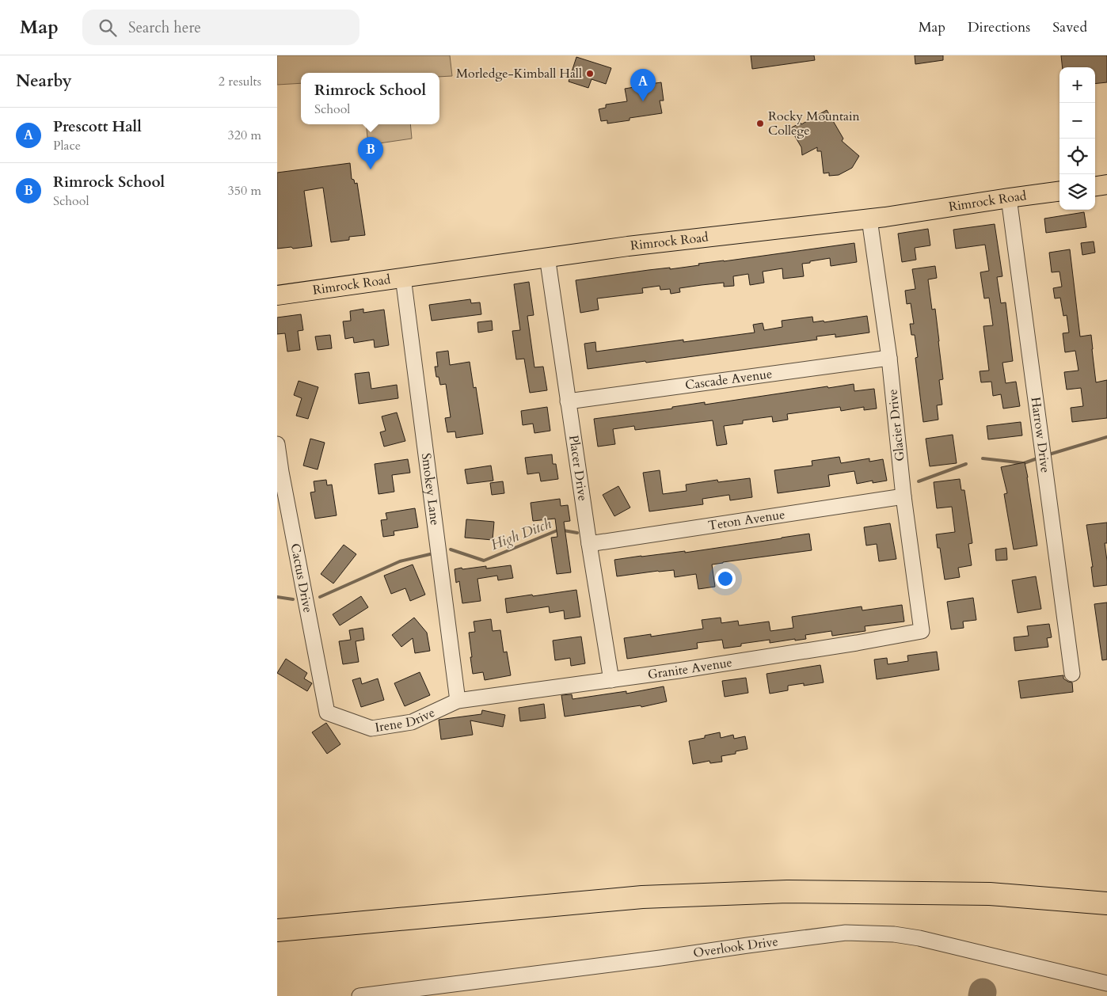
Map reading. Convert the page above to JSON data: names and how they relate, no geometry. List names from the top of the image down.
{
  "streets": {
    "main road": ["Rimrock Road"],
    "street": [
      "Cascade Avenue",
      "Glacier Drive",
      "Harrow Drive",
      "Placer Drive",
      "Smokey Lane",
      "Teton Avenue",
      "Cactus Drive",
      "Granite Avenue",
      "Irene Drive",
      "Overlook Drive"
    ]
  },
  "crossings": [
    ["Rimrock Road", "Glacier Drive"],
    ["Rimrock Road", "Harrow Drive"],
    ["Rimrock Road", "Placer Drive"],
    ["Rimrock Road", "Smokey Lane"],
    ["Cascade Avenue", "Glacier Drive"],
    ["Cascade Avenue", "Placer Drive"],
    ["Glacier Drive", "Teton Avenue"],
    ["Glacier Drive", "Granite Avenue"],
    ["Placer Drive", "Teton Avenue"],
    ["Placer Drive", "Granite Avenue"],
    ["Smokey Lane", "Granite Avenue"],
    ["Smokey Lane", "Irene Drive"],
    ["Cactus Drive", "Irene Drive"],
    ["Granite Avenue", "Irene Drive"]
  ],
  "water": ["High Ditch"],
  "places": ["Morledge-Kimball Hall", "Rocky Mountain College"],
  "page": {
    "header": "Map",
    "search": "Search here",
    "nav": ["Map", "Directions", "Saved"],
    "heading": ["Nearby", "2 results"],
    "map_buttons": ["+", "−"],
    "pins": ["A", "B"],
    "popup": ["Rimrock School", "School"],
    "list": [
      {
        "mark": "A",
        "name": "Prescott Hall",
        "note": "Place",
        "value": "320 m"
      },
      {
        "mark": "B",
        "name": "Rimrock School",
        "note": "School",
        "value": "350 m"
      }
    ]
  }
}
